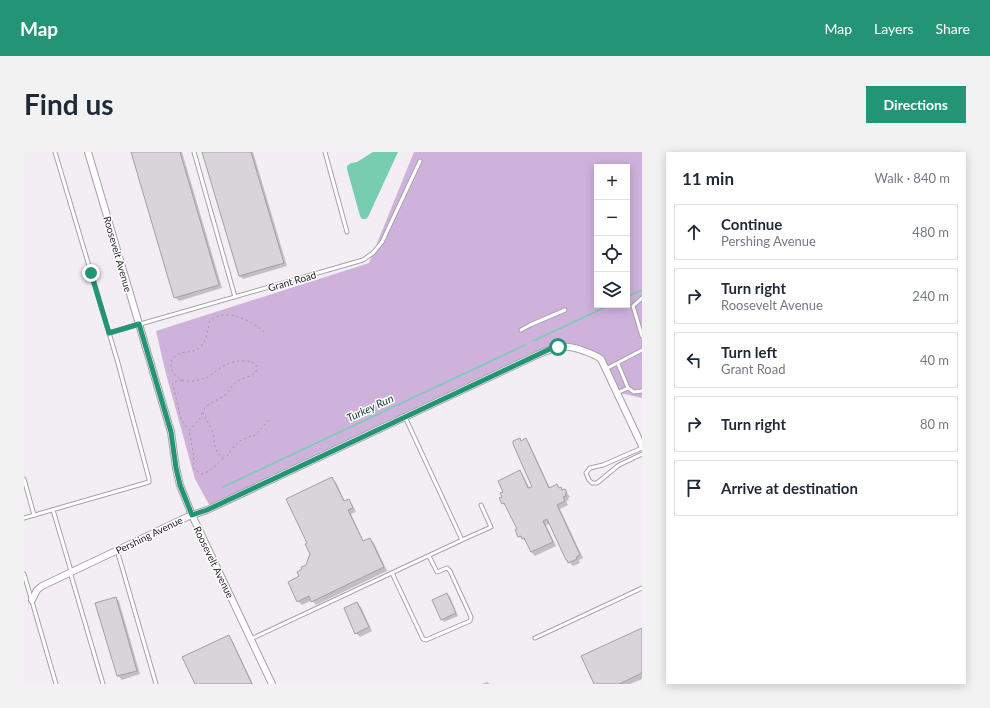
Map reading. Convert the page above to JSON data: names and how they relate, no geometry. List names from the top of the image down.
{
  "streets": {
    "street": ["Roosevelt Avenue", "Pershing Avenue"],
    "lane": ["Grant Road"]
  },
  "crossings": [
    ["Roosevelt Avenue", "Grant Road"],
    ["Roosevelt Avenue", "Pershing Avenue"]
  ],
  "water": ["Turkey Run"],
  "page": {
    "header": "Map",
    "nav": ["Map", "Layers", "Share"],
    "buttons": "Directions",
    "title": "Find us",
    "heading": ["11 min", "Walk · 840 m"],
    "map_buttons": ["+", "−"],
    "list": [
      ["Continue", "Pershing Avenue", "480 m"],
      ["Turn right", "Roosevelt Avenue", "240 m"],
      ["Turn left", "Grant Road", "40 m"],
      ["Turn right", "80 m"],
      "Arrive at destination"
    ]
  }
}
